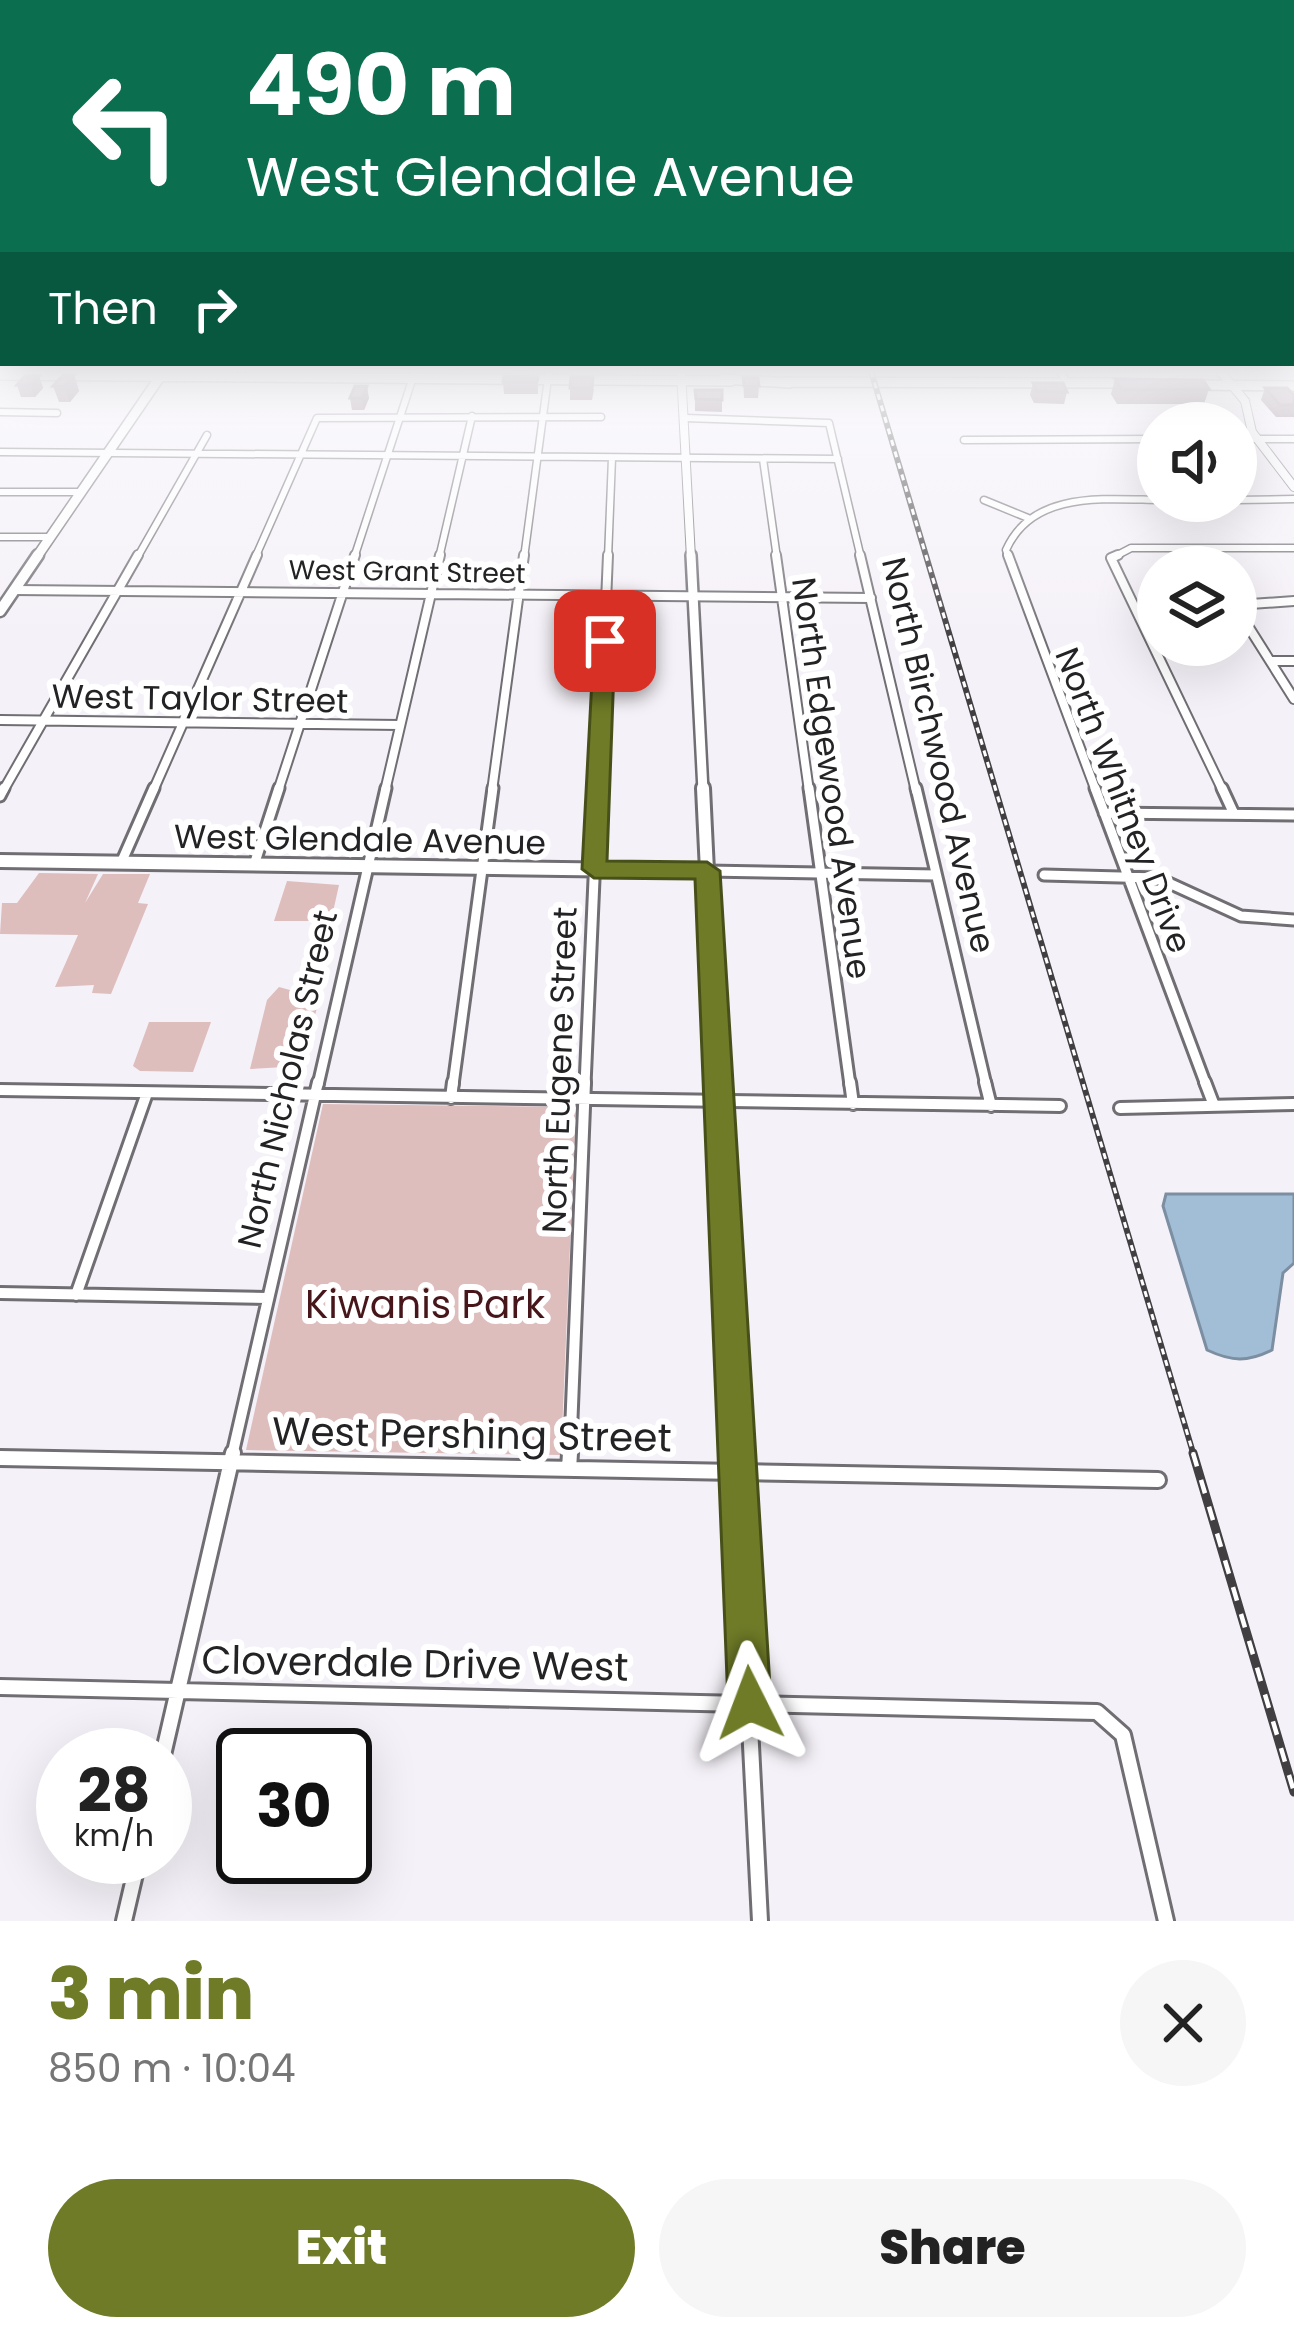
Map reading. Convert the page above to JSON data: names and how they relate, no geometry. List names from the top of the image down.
{
  "streets": {
    "street": [
      "West Grant Street",
      "West Taylor Street",
      "North Birchwood Avenue",
      "North Edgewood Avenue",
      "North Whitney Drive",
      "West Glendale Avenue",
      "North Eugene Street",
      "North Nicholas Street",
      "West Pershing Street",
      "Cloverdale Drive West"
    ]
  },
  "crossings": [
    ["West Grant Street", "North Birchwood Avenue"],
    ["West Grant Street", "North Edgewood Avenue"],
    ["West Grant Street", "North Eugene Street"],
    ["West Grant Street", "North Nicholas Street"],
    ["West Taylor Street", "North Nicholas Street"],
    ["North Birchwood Avenue", "West Glendale Avenue"],
    ["North Edgewood Avenue", "West Glendale Avenue"],
    ["West Glendale Avenue", "North Eugene Street"],
    ["West Glendale Avenue", "North Nicholas Street"],
    ["North Eugene Street", "West Pershing Street"],
    ["North Nicholas Street", "West Pershing Street"],
    ["North Nicholas Street", "Cloverdale Drive West"]
  ],
  "parks": ["Kiwanis Park"],
  "page": {
    "turn": ["490 m", "West Glendale Avenue"],
    "then": "Then",
    "speed": "28 km/h",
    "limit": "30",
    "heading": ["3 min", "850 m · 10:04"],
    "buttons": ["Exit", "Share"]
  }
}
